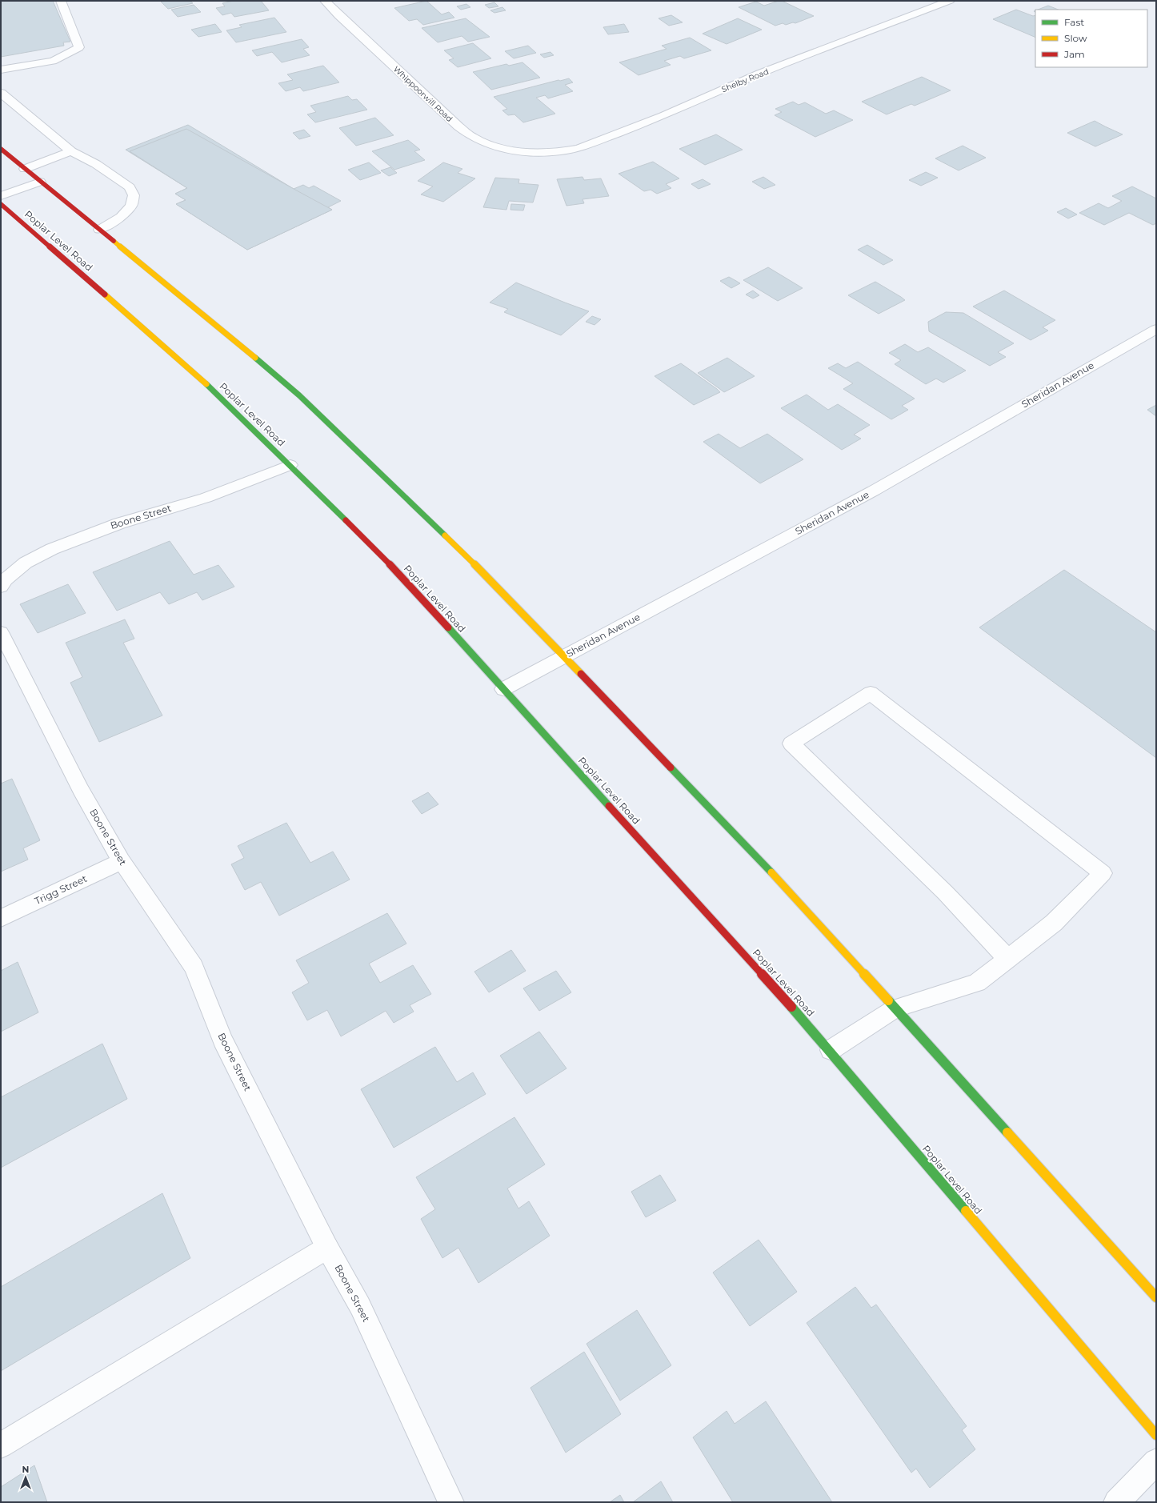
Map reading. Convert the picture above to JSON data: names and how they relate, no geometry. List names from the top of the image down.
{
  "streets": {
    "main road": ["Poplar Level Road"],
    "street": [
      "Shelby Road",
      "Whippoorwill Road",
      "Sheridan Avenue",
      "Boone Street",
      "Trigg Street"
    ]
  },
  "crossings": [
    ["Shelby Road", "Whippoorwill Road"],
    ["Poplar Level Road", "Sheridan Avenue"],
    ["Poplar Level Road", "Boone Street"],
    ["Boone Street", "Trigg Street"]
  ],
  "legend": ["Fast", "Slow", "Jam"],
  "north": "top"
}
